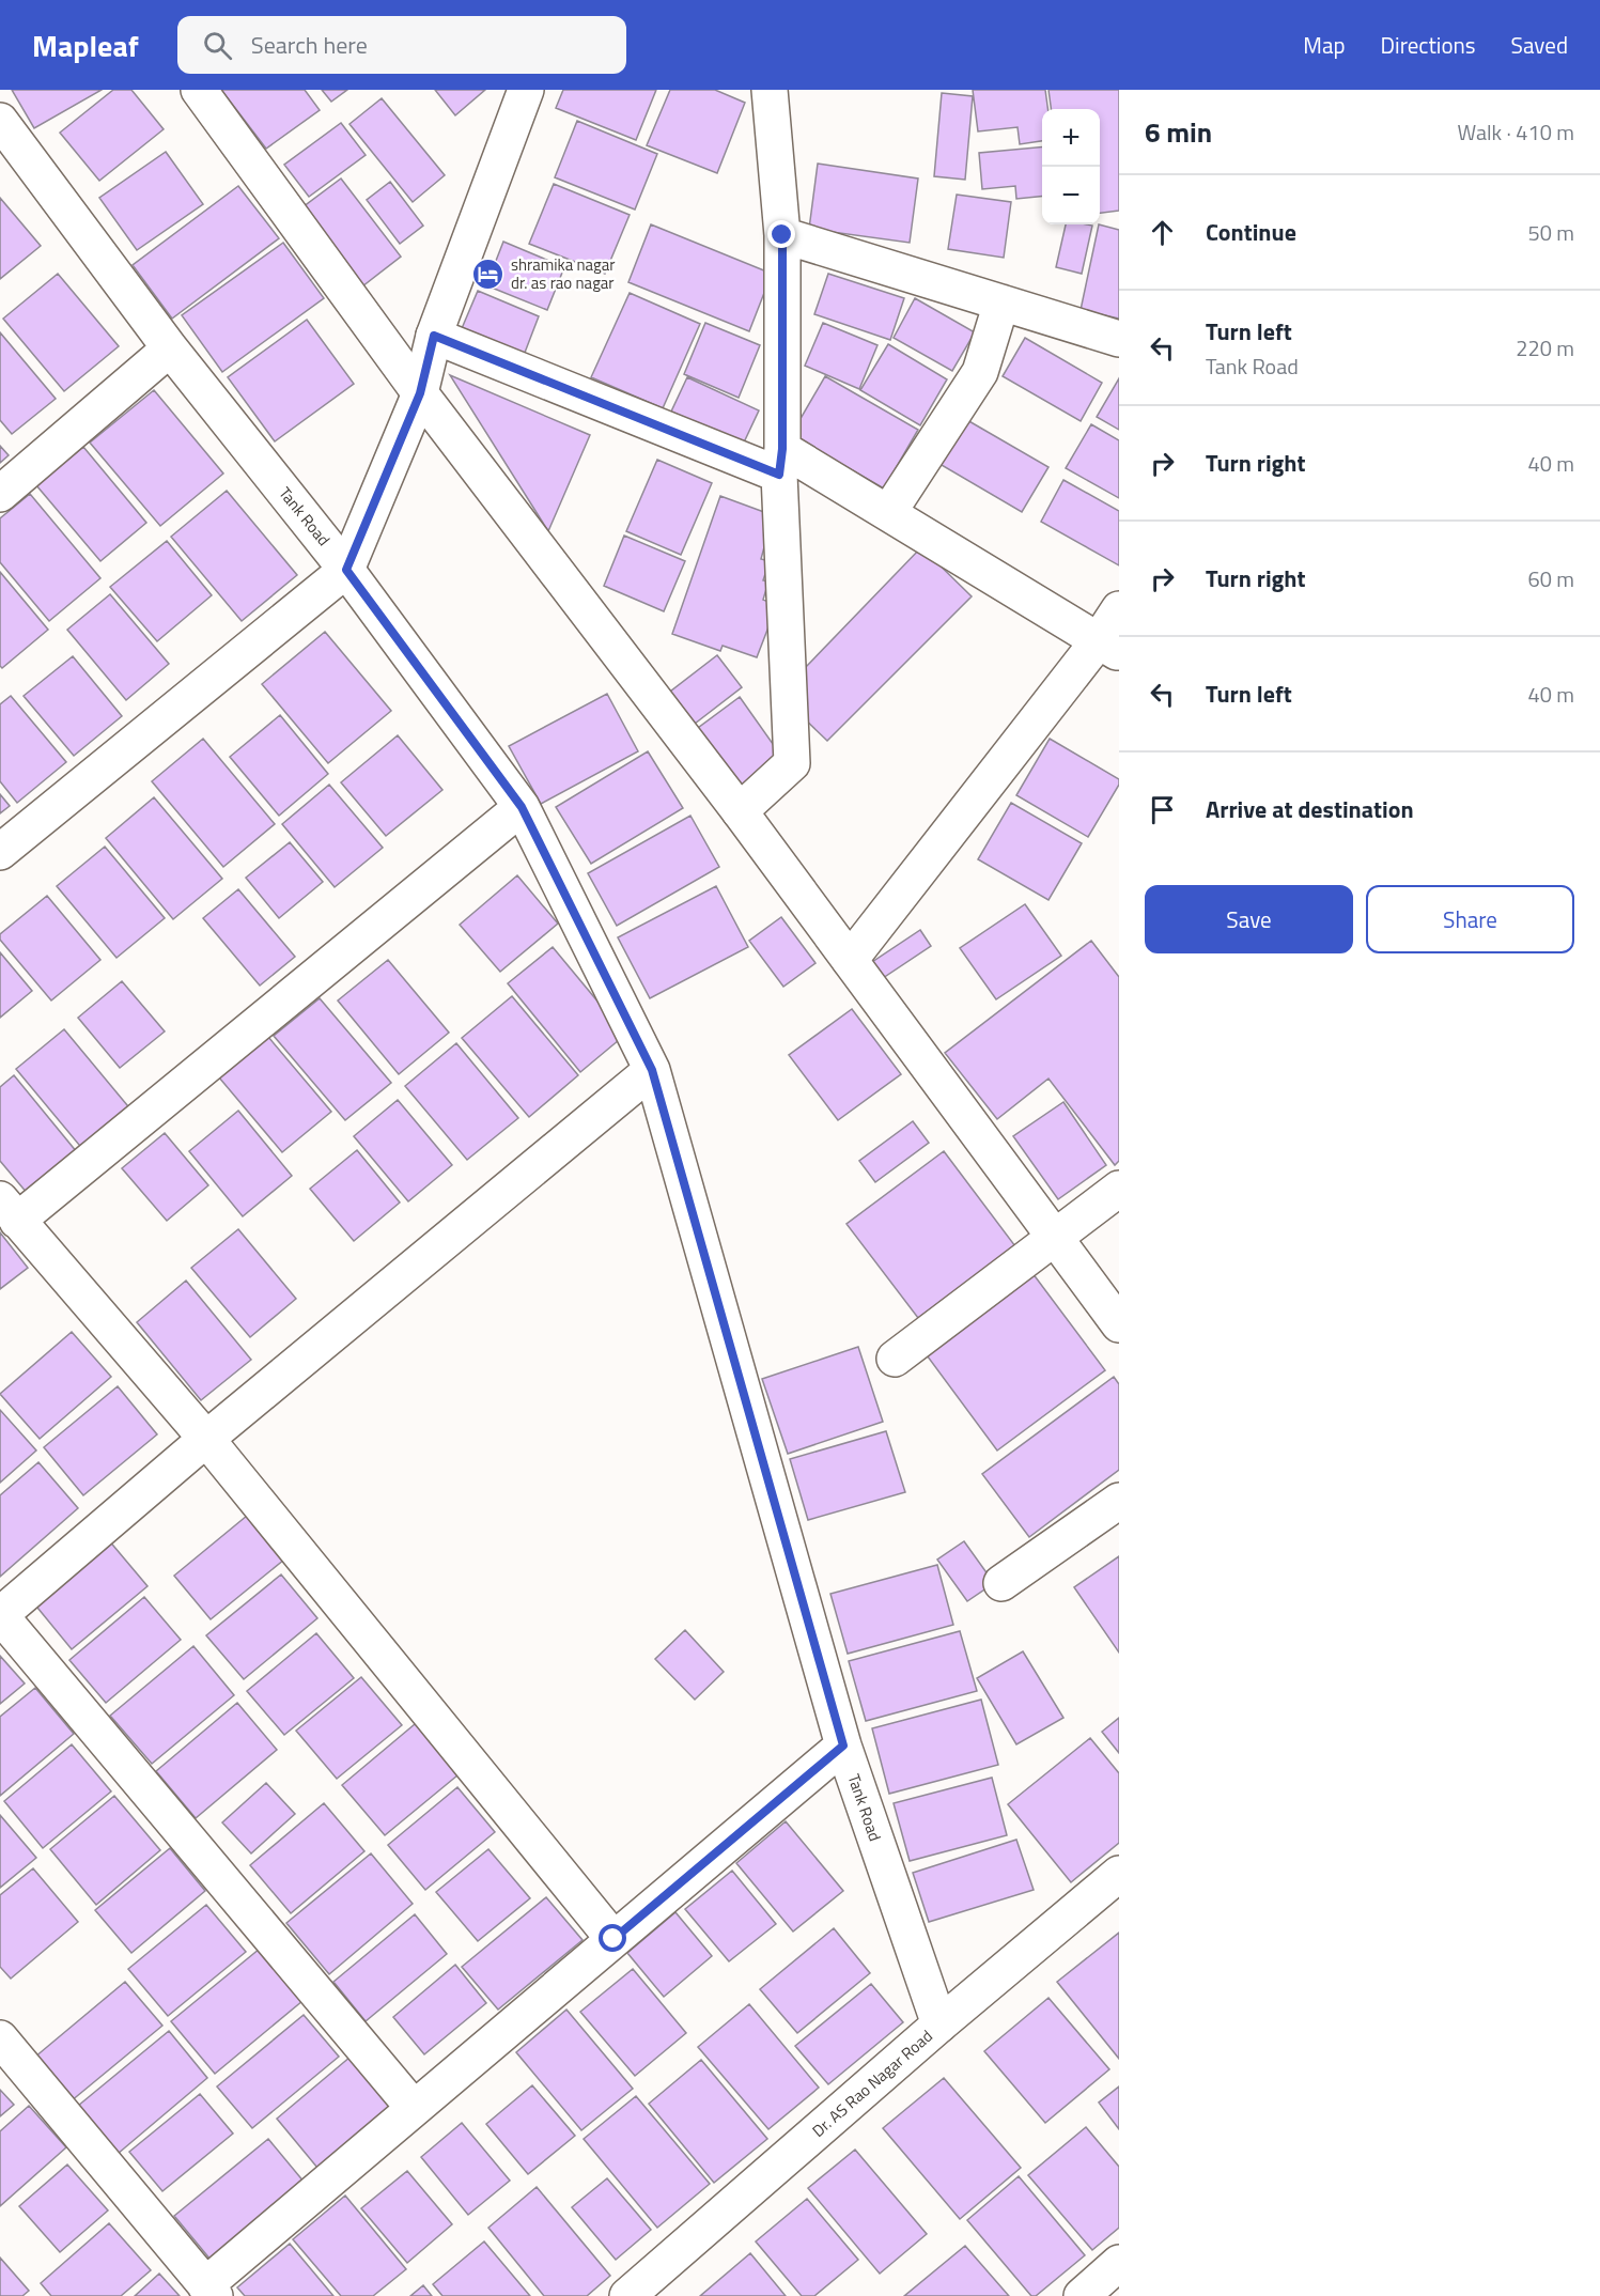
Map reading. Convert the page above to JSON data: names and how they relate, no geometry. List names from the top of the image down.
{
  "streets": {
    "street": ["Tank Road", "Dr. AS Rao Nagar Road"]
  },
  "crossings": [
    ["Tank Road", "Dr. AS Rao Nagar Road"]
  ],
  "places": {
    "hotel": ["shramika nagar dr. as rao nagar"]
  },
  "page": {
    "header": "Mapleaf",
    "search": "Search here",
    "nav": ["Map", "Directions", "Saved"],
    "heading": ["6 min", "Walk · 410 m"],
    "map_buttons": ["+", "−"],
    "list": [
      ["Continue", "50 m"],
      ["Turn left", "Tank Road", "220 m"],
      ["Turn right", "40 m"],
      ["Turn right", "60 m"],
      ["Turn left", "40 m"],
      "Arrive at destination"
    ],
    "buttons": ["Save", "Share"]
  }
}
